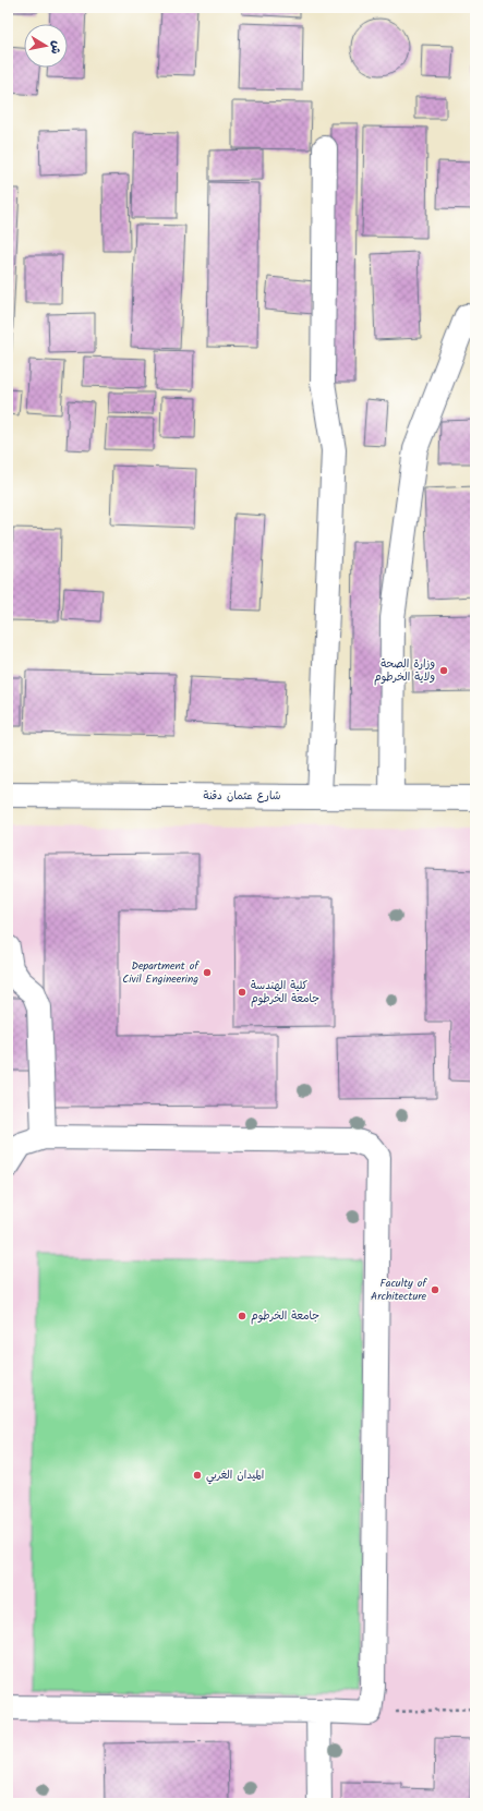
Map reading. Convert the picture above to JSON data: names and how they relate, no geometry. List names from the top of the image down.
{
  "streets": {
    "street": ["شارع عثمان دقنة"]
  },
  "places": [
    "وزارة الصحة ولاية الخرطوم",
    "Department of Civil Engineering",
    "كلية الهندسة جامعة الخرطوم",
    "Faculty of Architecture",
    "جامعة الخرطوم",
    "الميدان الغربي"
  ],
  "north": "right"
}
